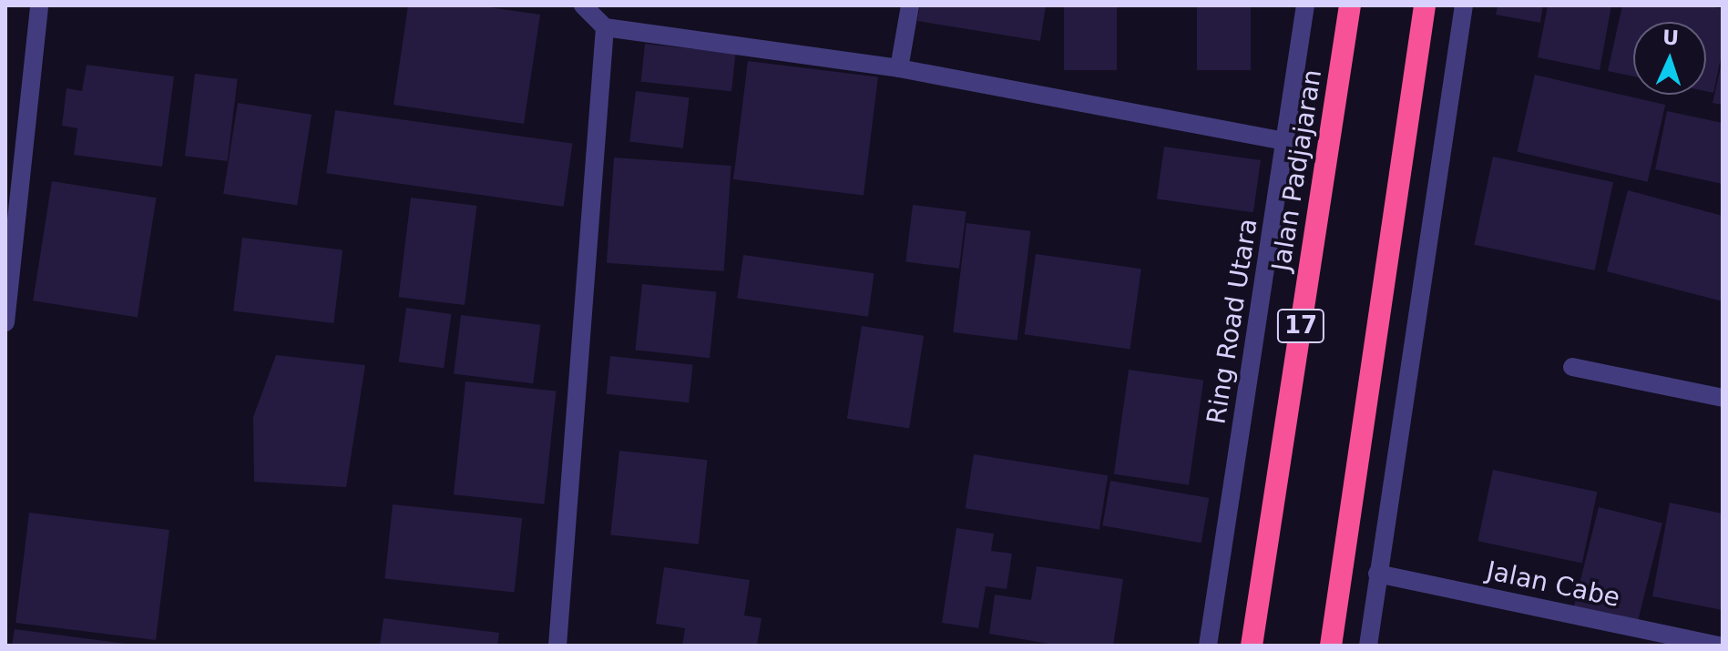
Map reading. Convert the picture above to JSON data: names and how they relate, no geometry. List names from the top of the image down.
{
  "streets": {
    "highway": ["Jalan Padjajaran", "17"],
    "street": ["Ring Road Utara", "Jalan Cabe"]
  },
  "north": "top"
}
